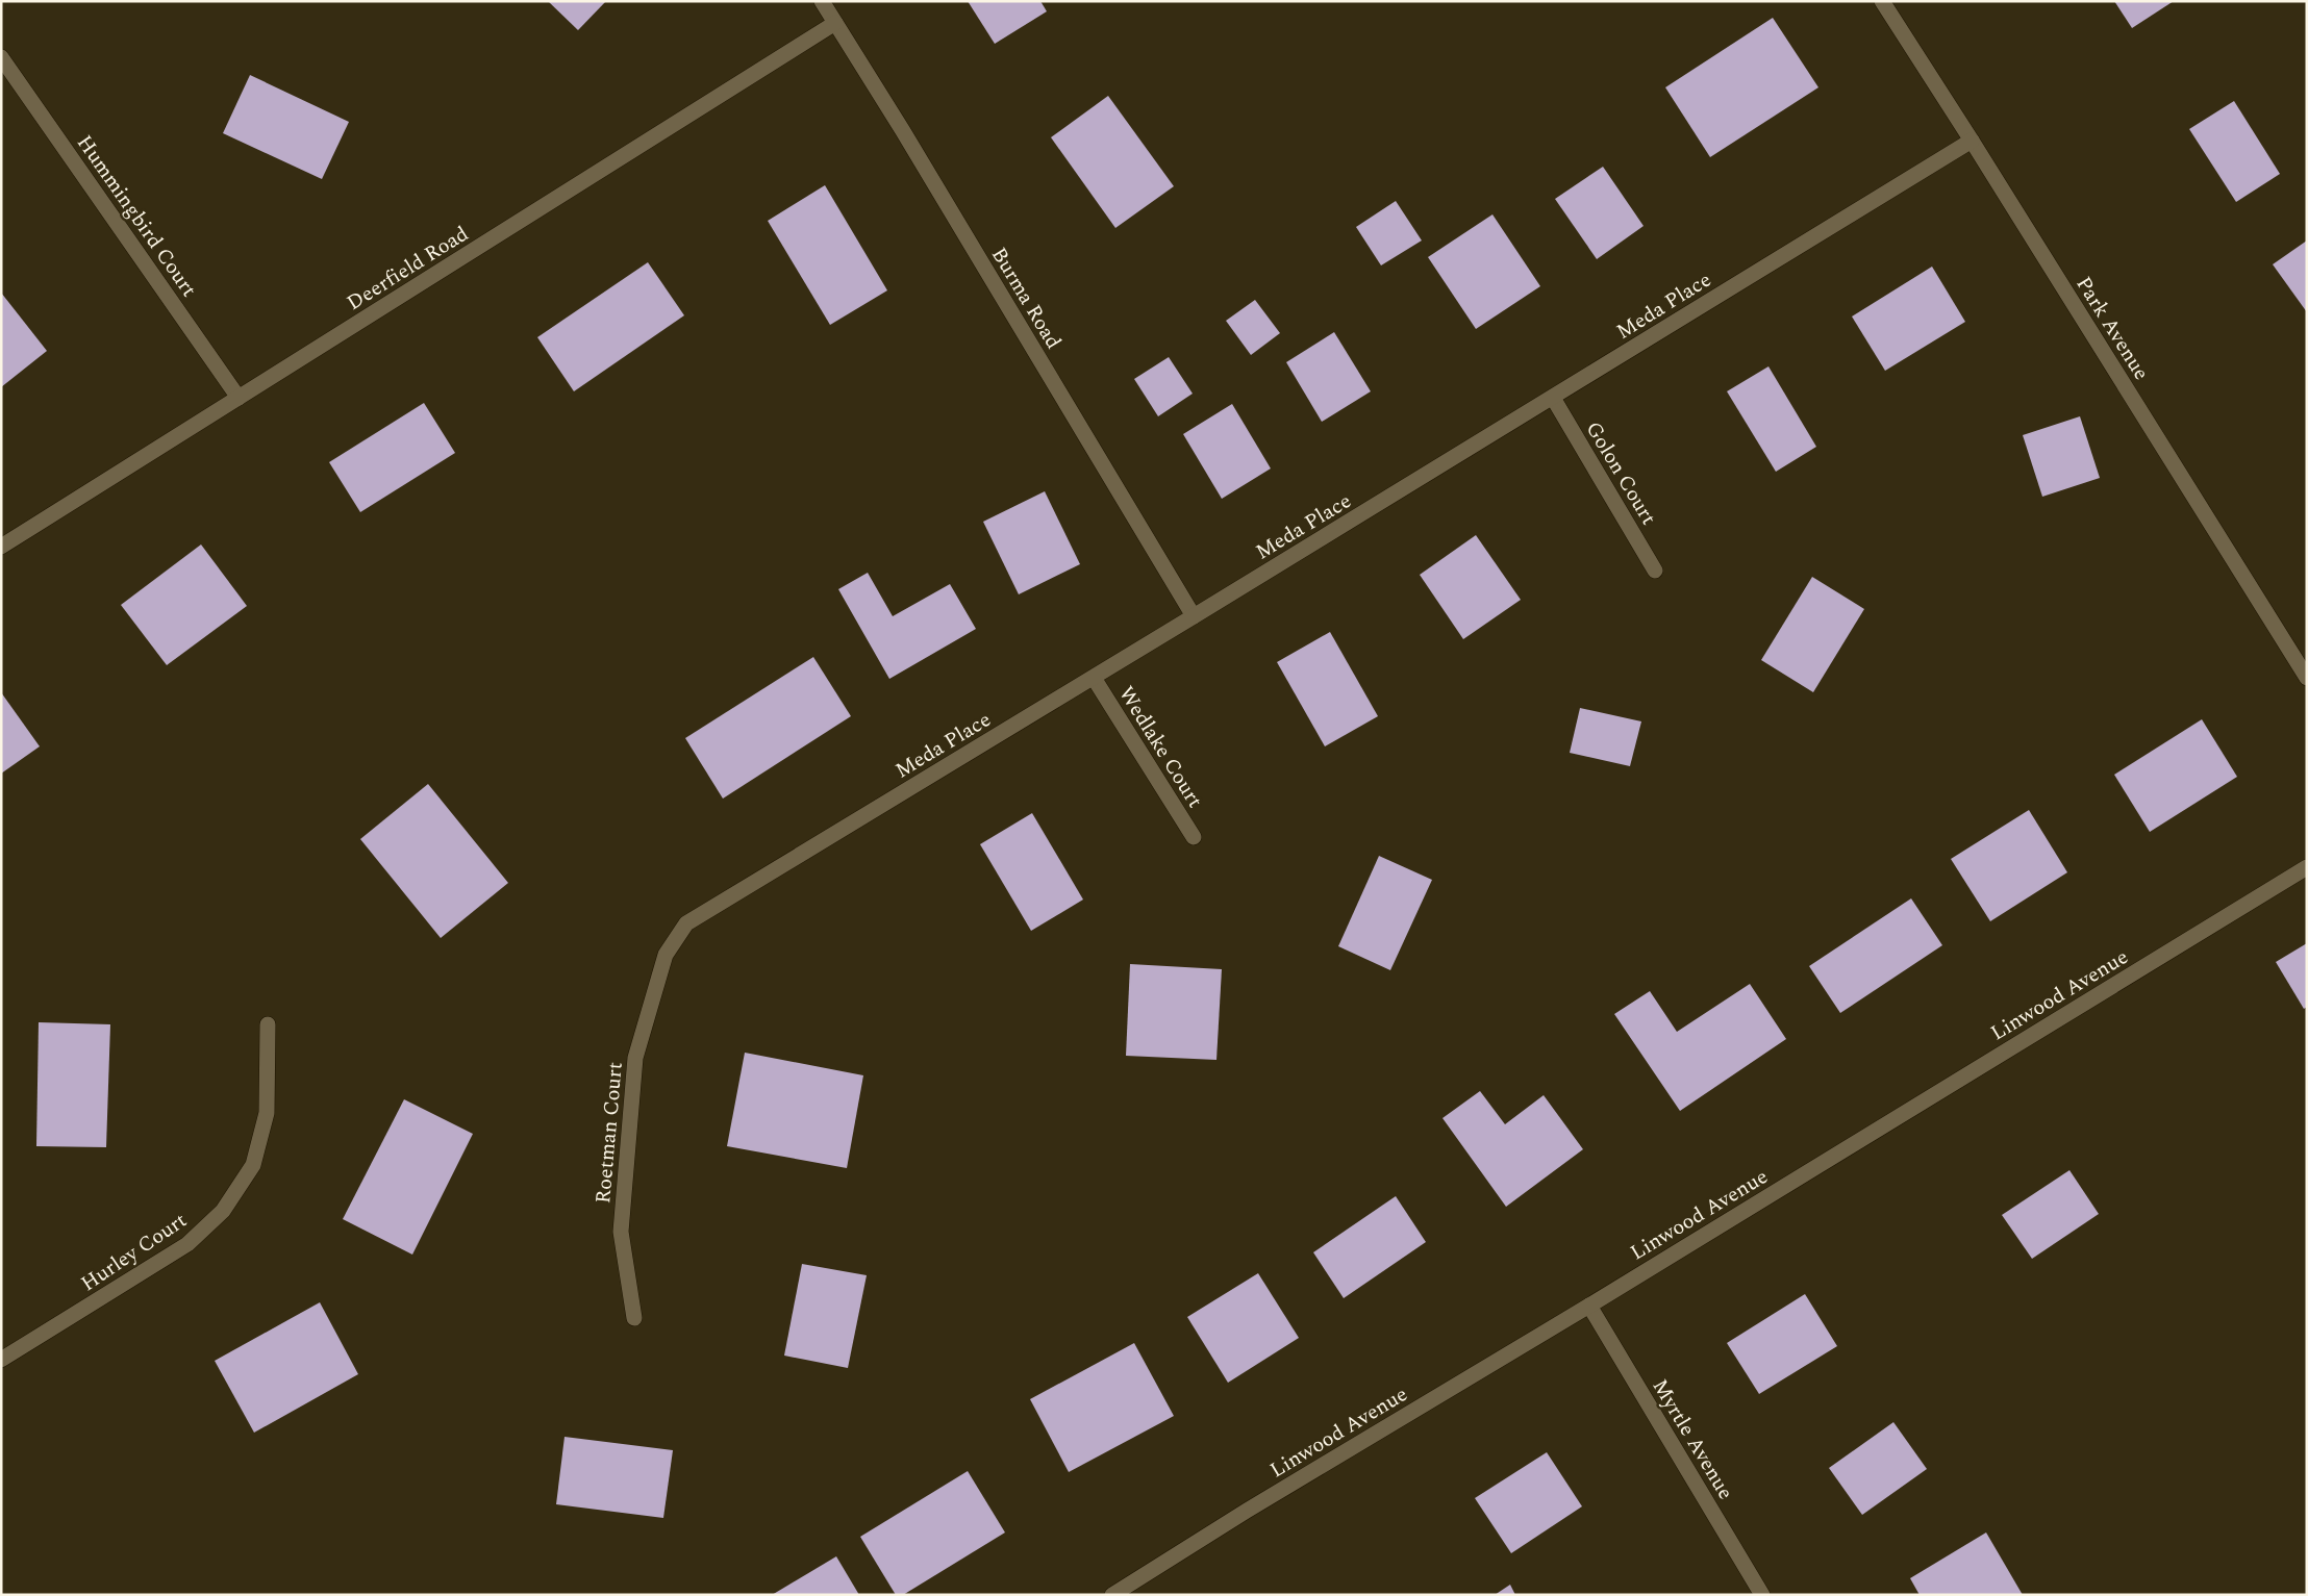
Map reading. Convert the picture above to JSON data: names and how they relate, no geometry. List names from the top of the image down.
{
  "streets": {
    "street": [
      "Hummingbird Court",
      "Deerfield Road",
      "Burma Road",
      "Meda Place",
      "Park Avenue",
      "Golon Court",
      "Wedlake Court",
      "Linwood Avenue",
      "Roetman Court",
      "Hurley Court",
      "Myrtle Avenue"
    ]
  },
  "crossings": [
    ["Hummingbird Court", "Deerfield Road"],
    ["Deerfield Road", "Burma Road"],
    ["Burma Road", "Meda Place"],
    ["Meda Place", "Park Avenue"],
    ["Meda Place", "Golon Court"],
    ["Meda Place", "Wedlake Court"],
    ["Meda Place", "Roetman Court"],
    ["Linwood Avenue", "Myrtle Avenue"]
  ]
}
